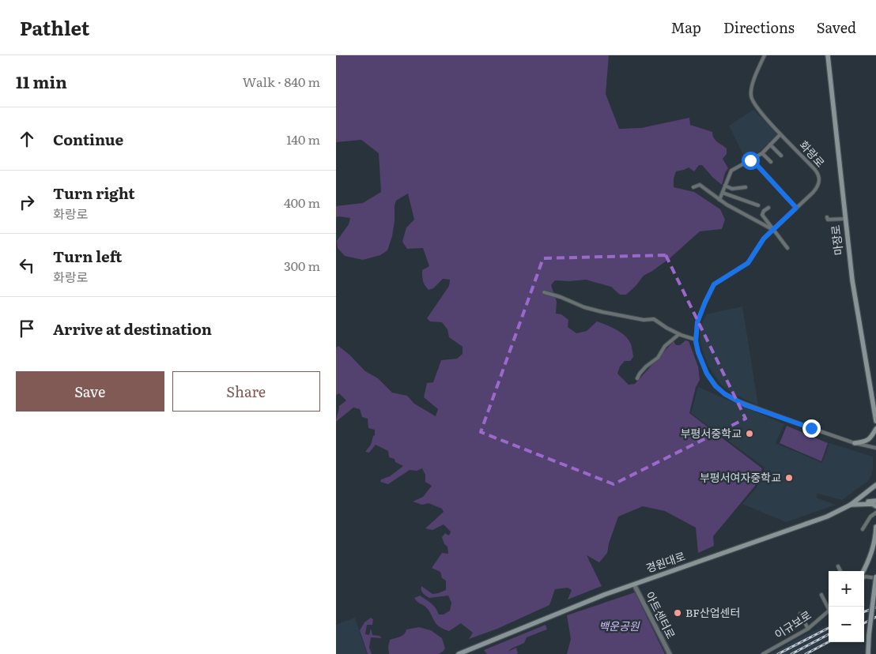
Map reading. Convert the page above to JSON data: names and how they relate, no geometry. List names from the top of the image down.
{
  "streets": {
    "main road": ["마장로", "경원대로"],
    "street": ["화랑로", "아트센터로", "이규보로"]
  },
  "crossings": [
    ["경원대로", "아트센터로"]
  ],
  "parks": ["백운공원"],
  "places": ["부평서중학교", "부평서여자중학교", "BF산업센터"],
  "page": {
    "header": "Pathlet",
    "nav": ["Map", "Directions", "Saved"],
    "heading": ["11 min", "Walk · 840 m"],
    "list": [
      ["Continue", "140 m"],
      ["Turn right", "화랑로", "400 m"],
      ["Turn left", "화랑로", "300 m"],
      "Arrive at destination"
    ],
    "buttons": ["Save", "Share"],
    "map_buttons": ["+", "−"]
  }
}
